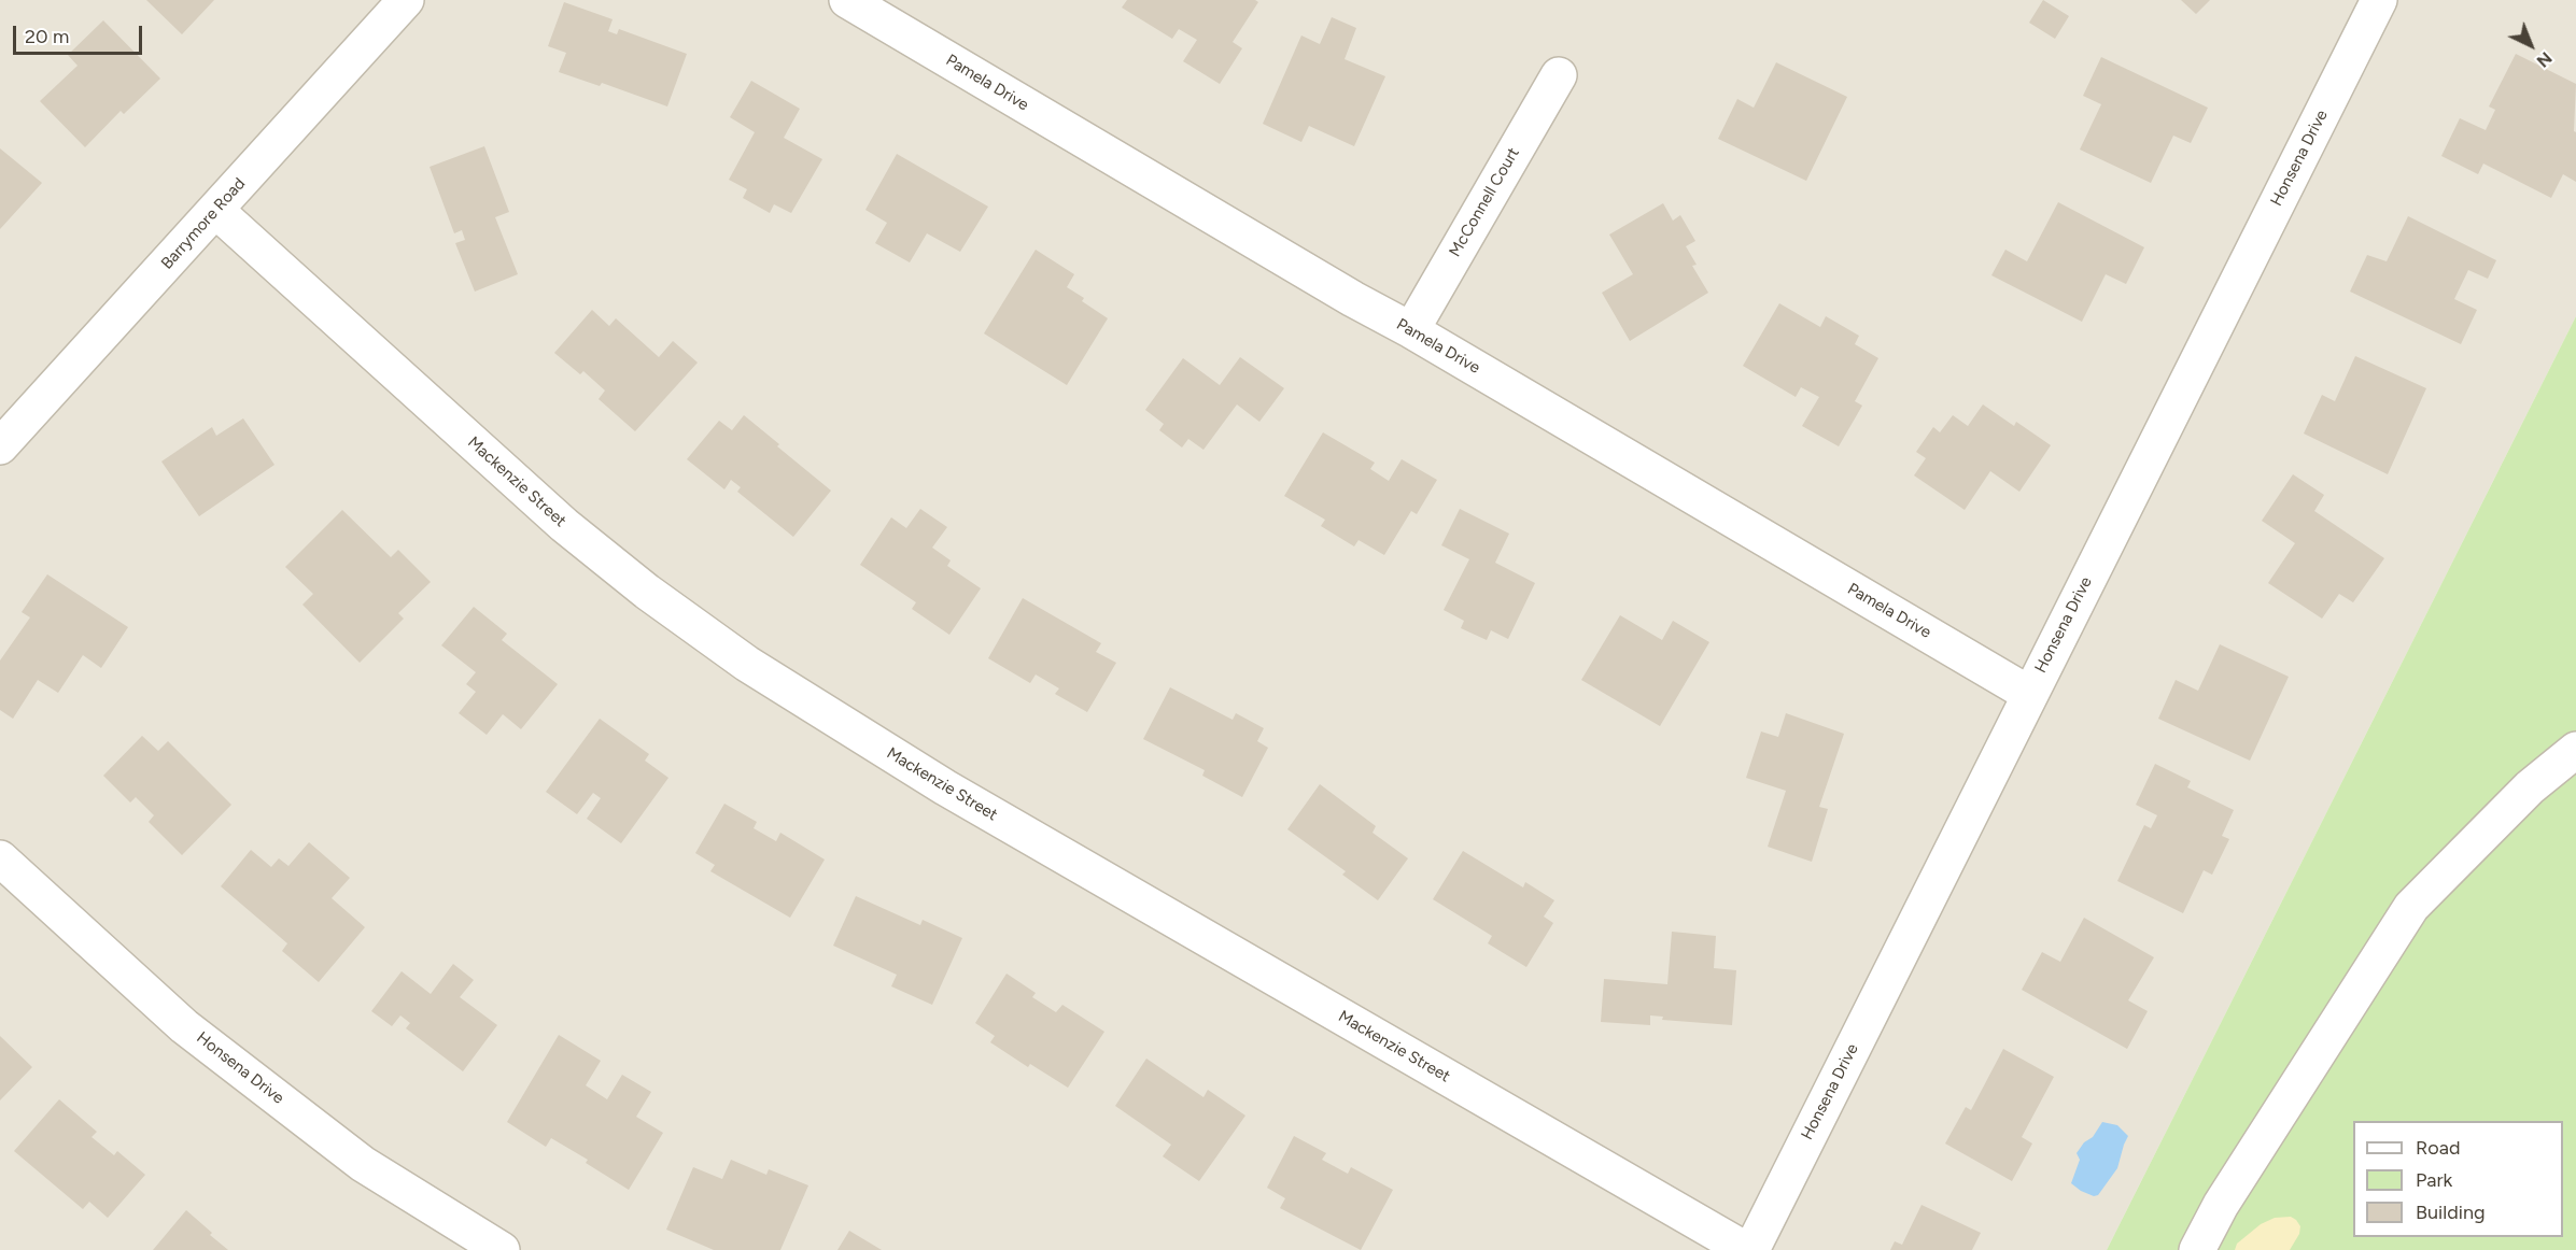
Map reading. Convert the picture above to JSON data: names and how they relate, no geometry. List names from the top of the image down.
{
  "streets": {
    "street": [
      "Pamela Drive",
      "Honsena Drive",
      "McConnell Court",
      "Barrymore Road",
      "Mackenzie Street"
    ]
  },
  "crossings": [
    ["Pamela Drive", "Honsena Drive"],
    ["Pamela Drive", "McConnell Court"],
    ["Barrymore Road", "Mackenzie Street"]
  ],
  "legend": ["Road", "Park", "Building"],
  "scale_bar": "20 m",
  "north": "bottom right"
}
